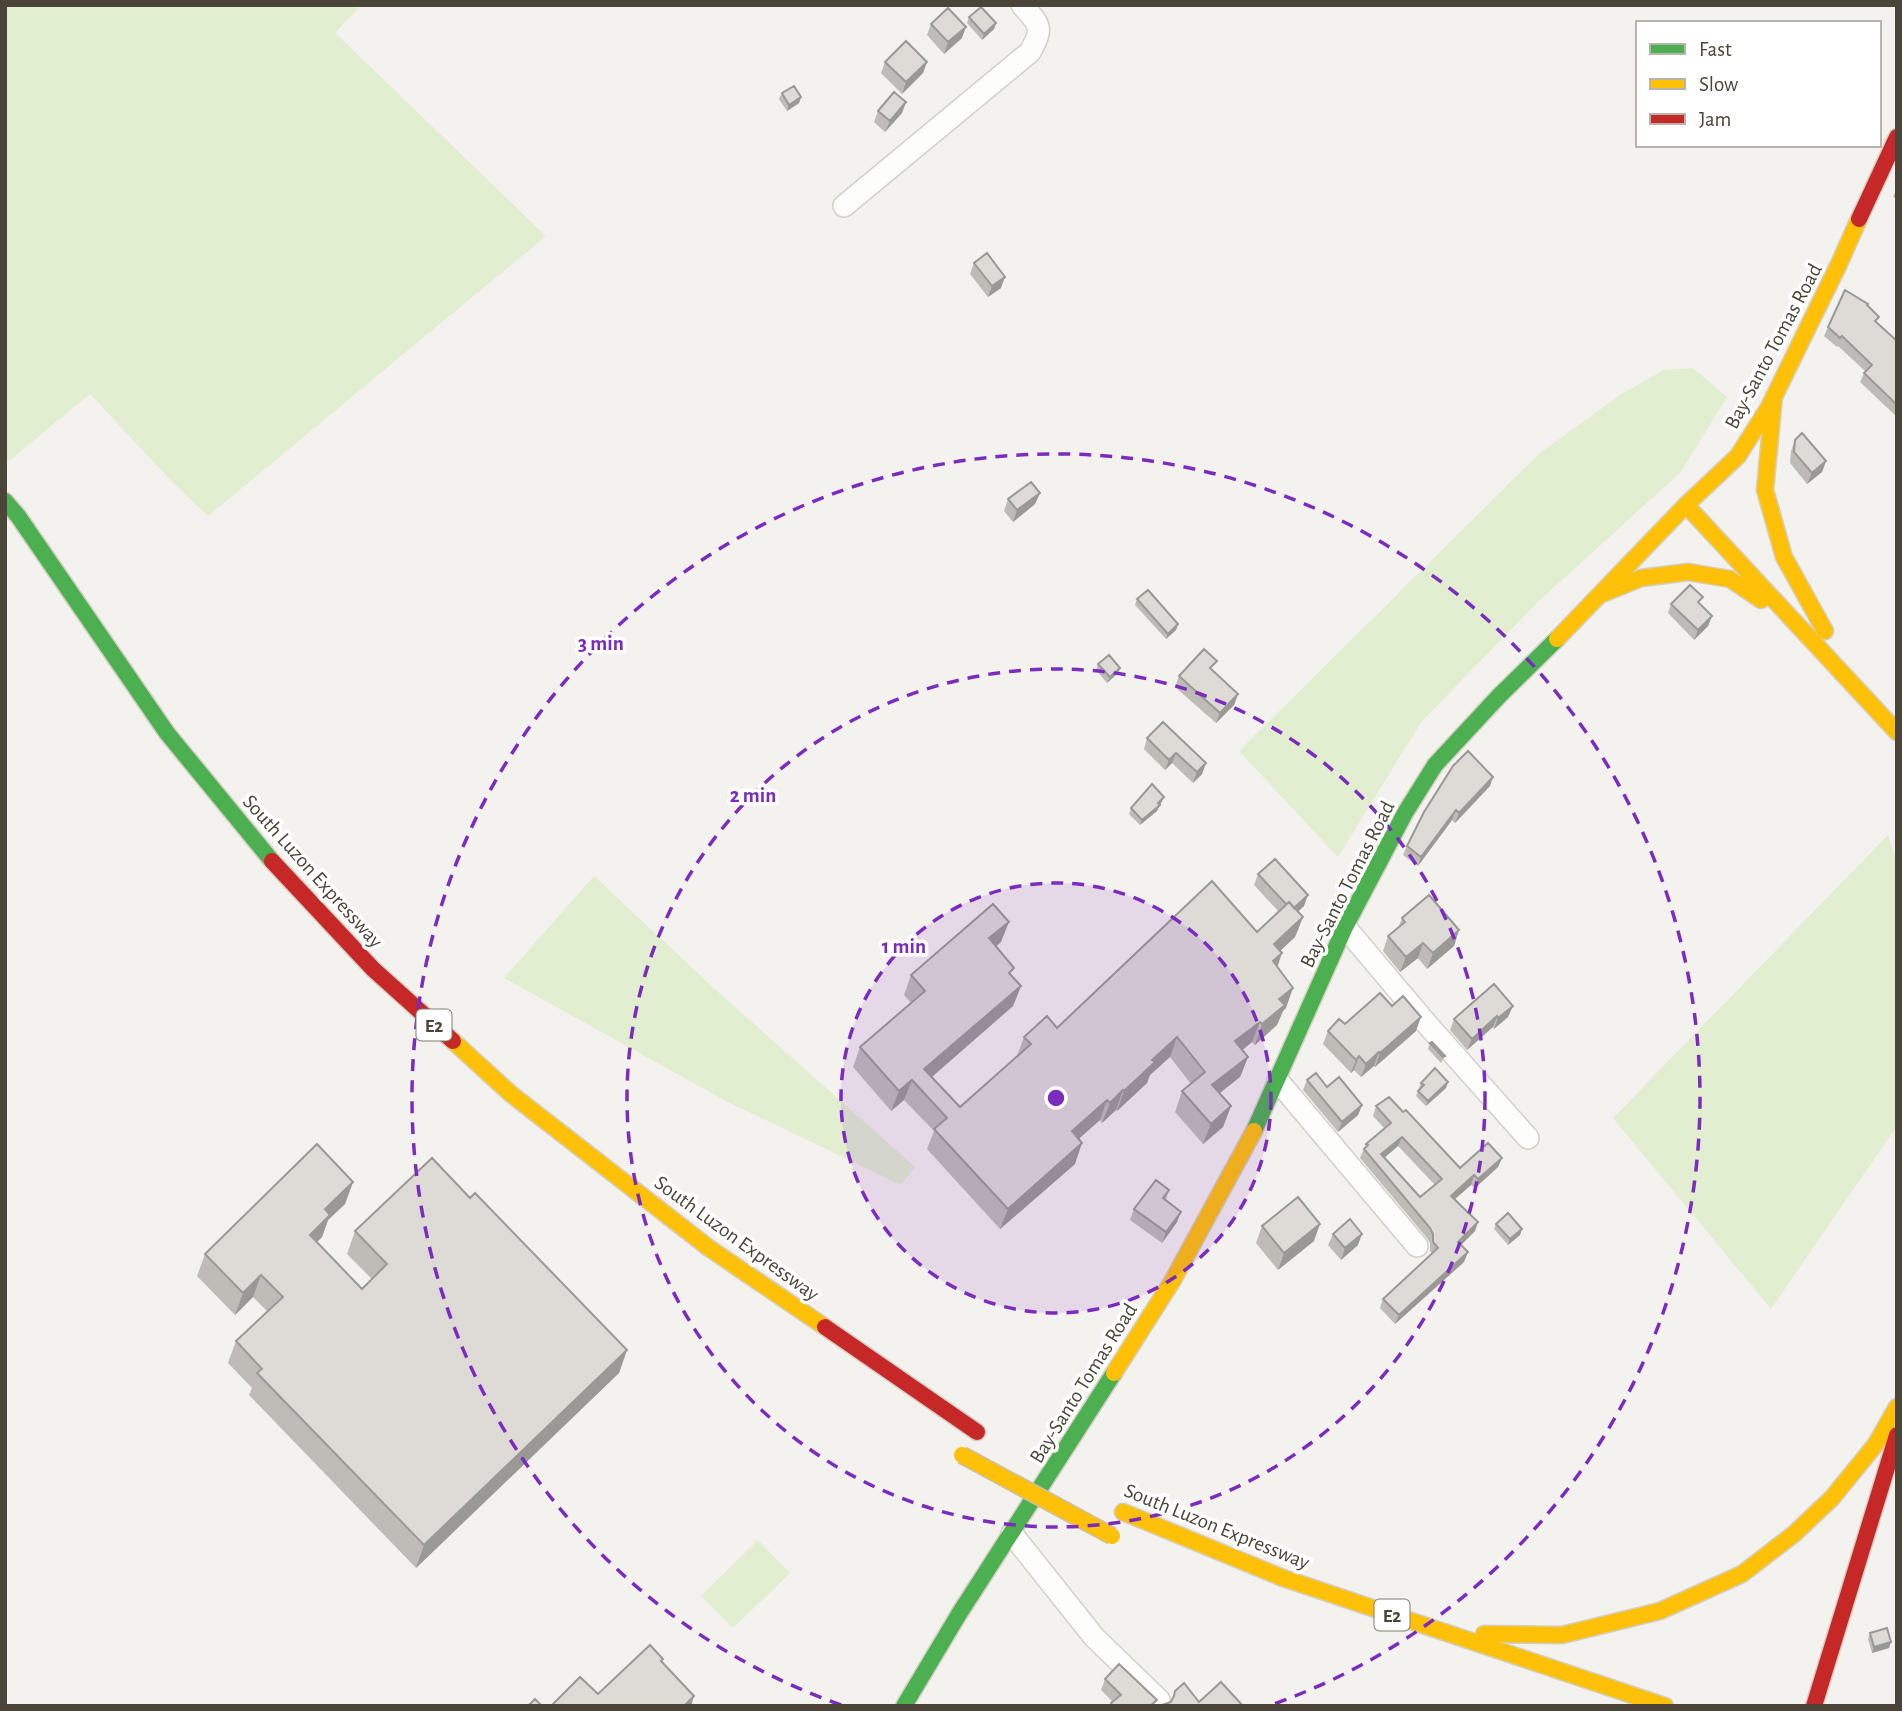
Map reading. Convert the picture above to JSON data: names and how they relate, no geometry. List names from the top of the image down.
{
  "streets": {
    "main road": ["Bay-Santo Tomas Road", "South Luzon Expressway", "E2"]
  },
  "legend": ["Fast", "Slow", "Jam"],
  "rings": ["3 min", "2 min", "1 min"]
}
